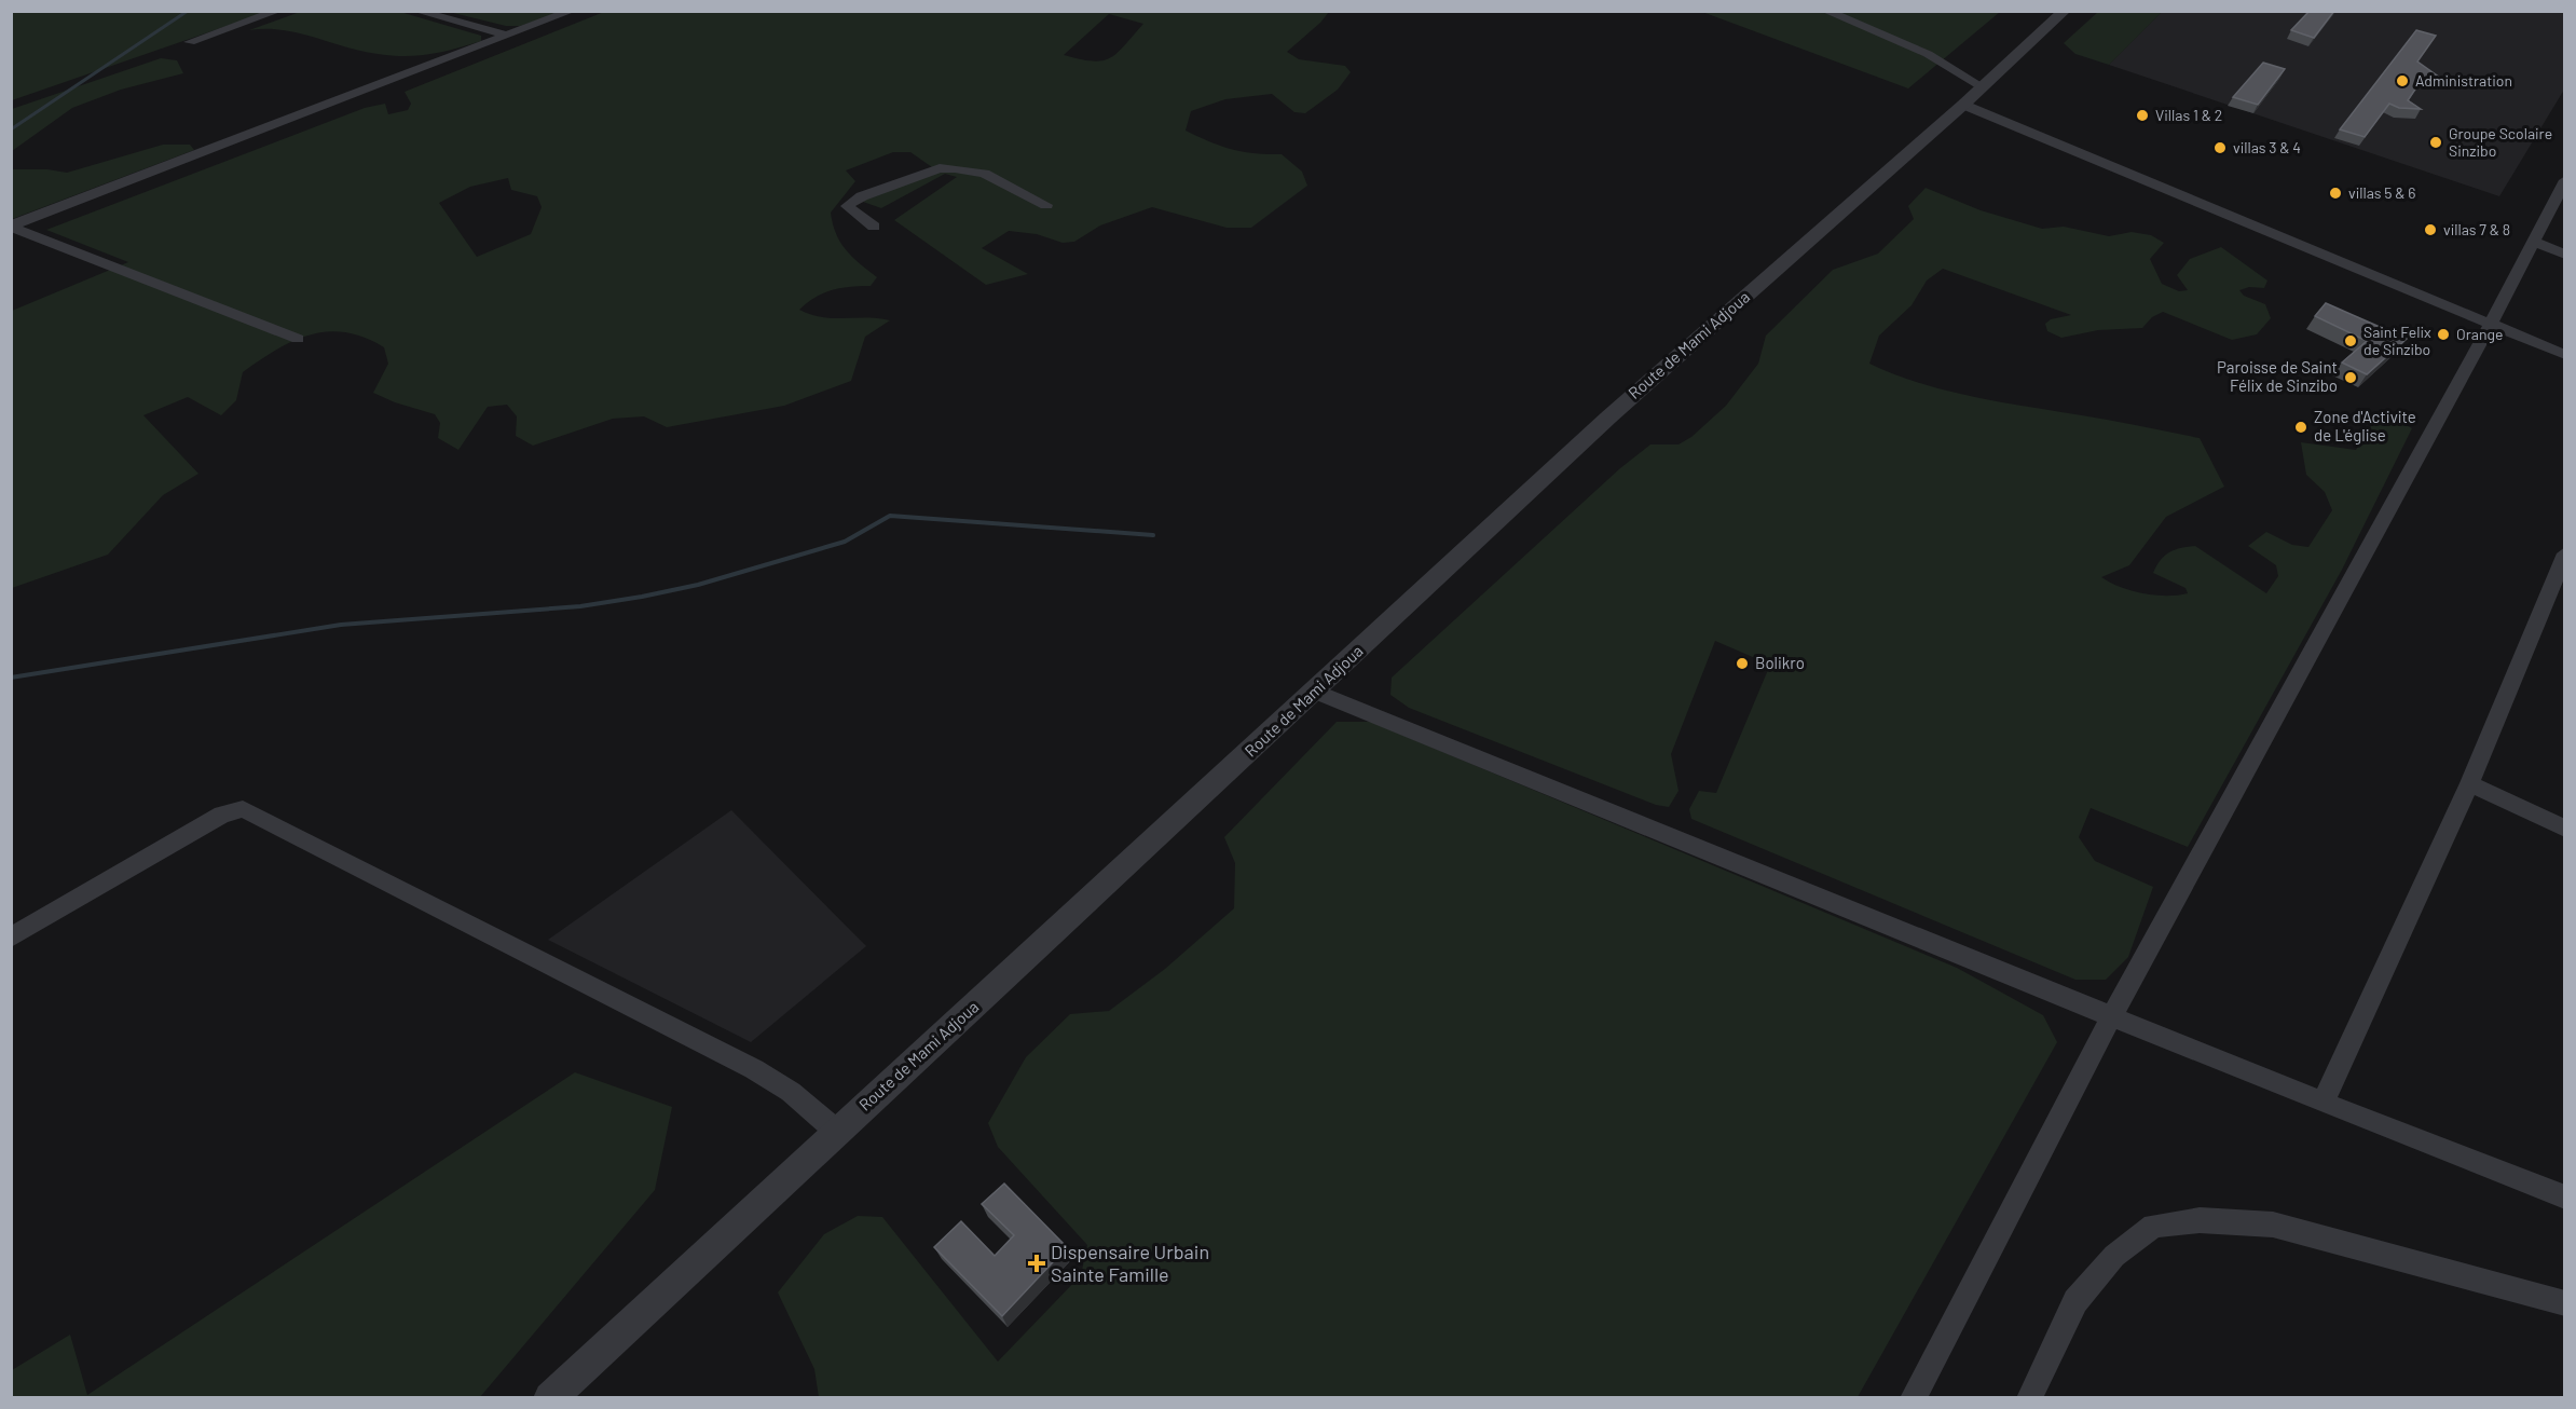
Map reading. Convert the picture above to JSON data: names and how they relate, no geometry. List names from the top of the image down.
{
  "streets": {
    "street": ["Route de Mami Adjoua"]
  },
  "places": {
    "other": [
      "Administration",
      "Villas 1 & 2",
      "Groupe Scolaire Sinzibo",
      "villas 3 & 4",
      "villas 5 & 6",
      "villas 7 & 8",
      "Orange",
      "Saint Felix de Sinzibo",
      "Paroisse de Saint Félix de Sinzibo",
      "Zone d'Activite de L'église",
      "Bolikro"
    ],
    "health": ["Dispensaire Urbain Sainte Famille"]
  }
}
